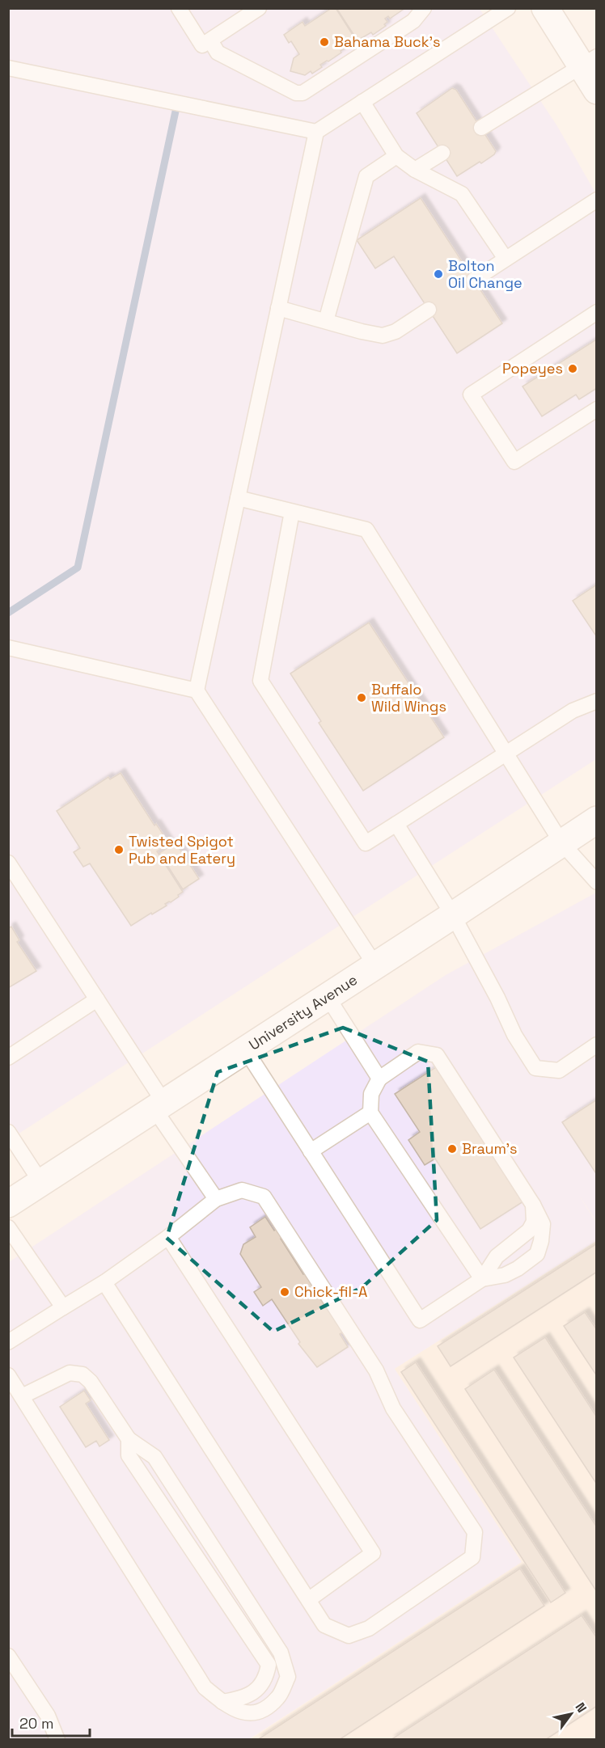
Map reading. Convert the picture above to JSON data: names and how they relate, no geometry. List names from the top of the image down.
{
  "streets": {
    "main road": ["University Avenue"]
  },
  "places": [
    "Bahama Buck's",
    "Bolton Oil Change",
    "Popeyes",
    "Buffalo Wild Wings",
    "Twisted Spigot Pub and Eatery",
    "Braum's",
    "Chick-fil-A"
  ],
  "scale_bar": "20 m",
  "north": "top right"
}
